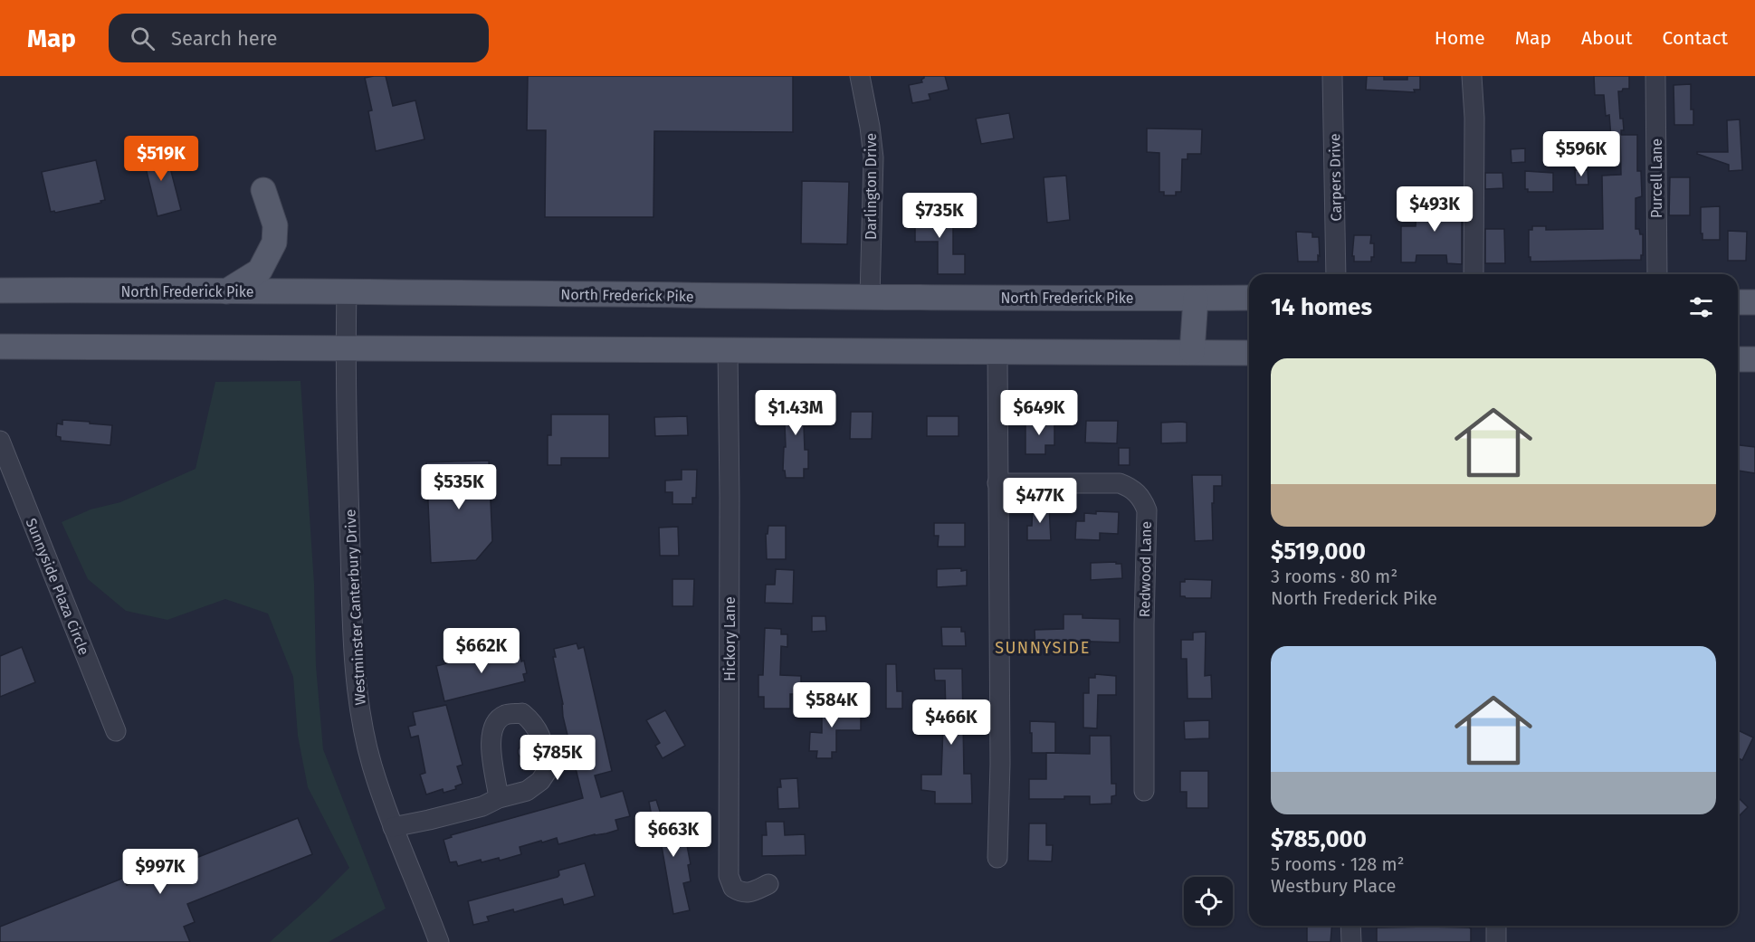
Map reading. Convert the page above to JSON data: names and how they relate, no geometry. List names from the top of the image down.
{
  "streets": {
    "main road": ["North Frederick Pike"],
    "street": [
      "Carpers Drive",
      "Purcell Lane",
      "Darlington Drive",
      "Redwood Lane",
      "Sunnyside Plaza Circle",
      "Westminster Canterbury Drive",
      "Hickory Lane"
    ]
  },
  "crossings": [
    ["Darlington Drive", "North Frederick Pike"],
    ["North Frederick Pike", "Westminster Canterbury Drive"]
  ],
  "districts": ["SUNNYSIDE"],
  "page": {
    "header": "Map",
    "search": "Search here",
    "nav": [
      "Home",
      "Map",
      "About",
      "Contact"
    ],
    "price": [
      "$596K",
      "$519K",
      "$493K",
      "$735K",
      "$1.43M",
      "$649K",
      "$535K",
      "$477K",
      "$662K",
      "$584K",
      "$466K",
      "$785K",
      "$663K",
      "$997K"
    ],
    "heading": "14 homes",
    "list": [
      {
        "name": "$519,000",
        "note": "3 rooms · 80 m² · North Frederick Pike"
      },
      {
        "name": "$785,000",
        "note": "5 rooms · 128 m² · Westbury Place"
      }
    ]
  }
}
